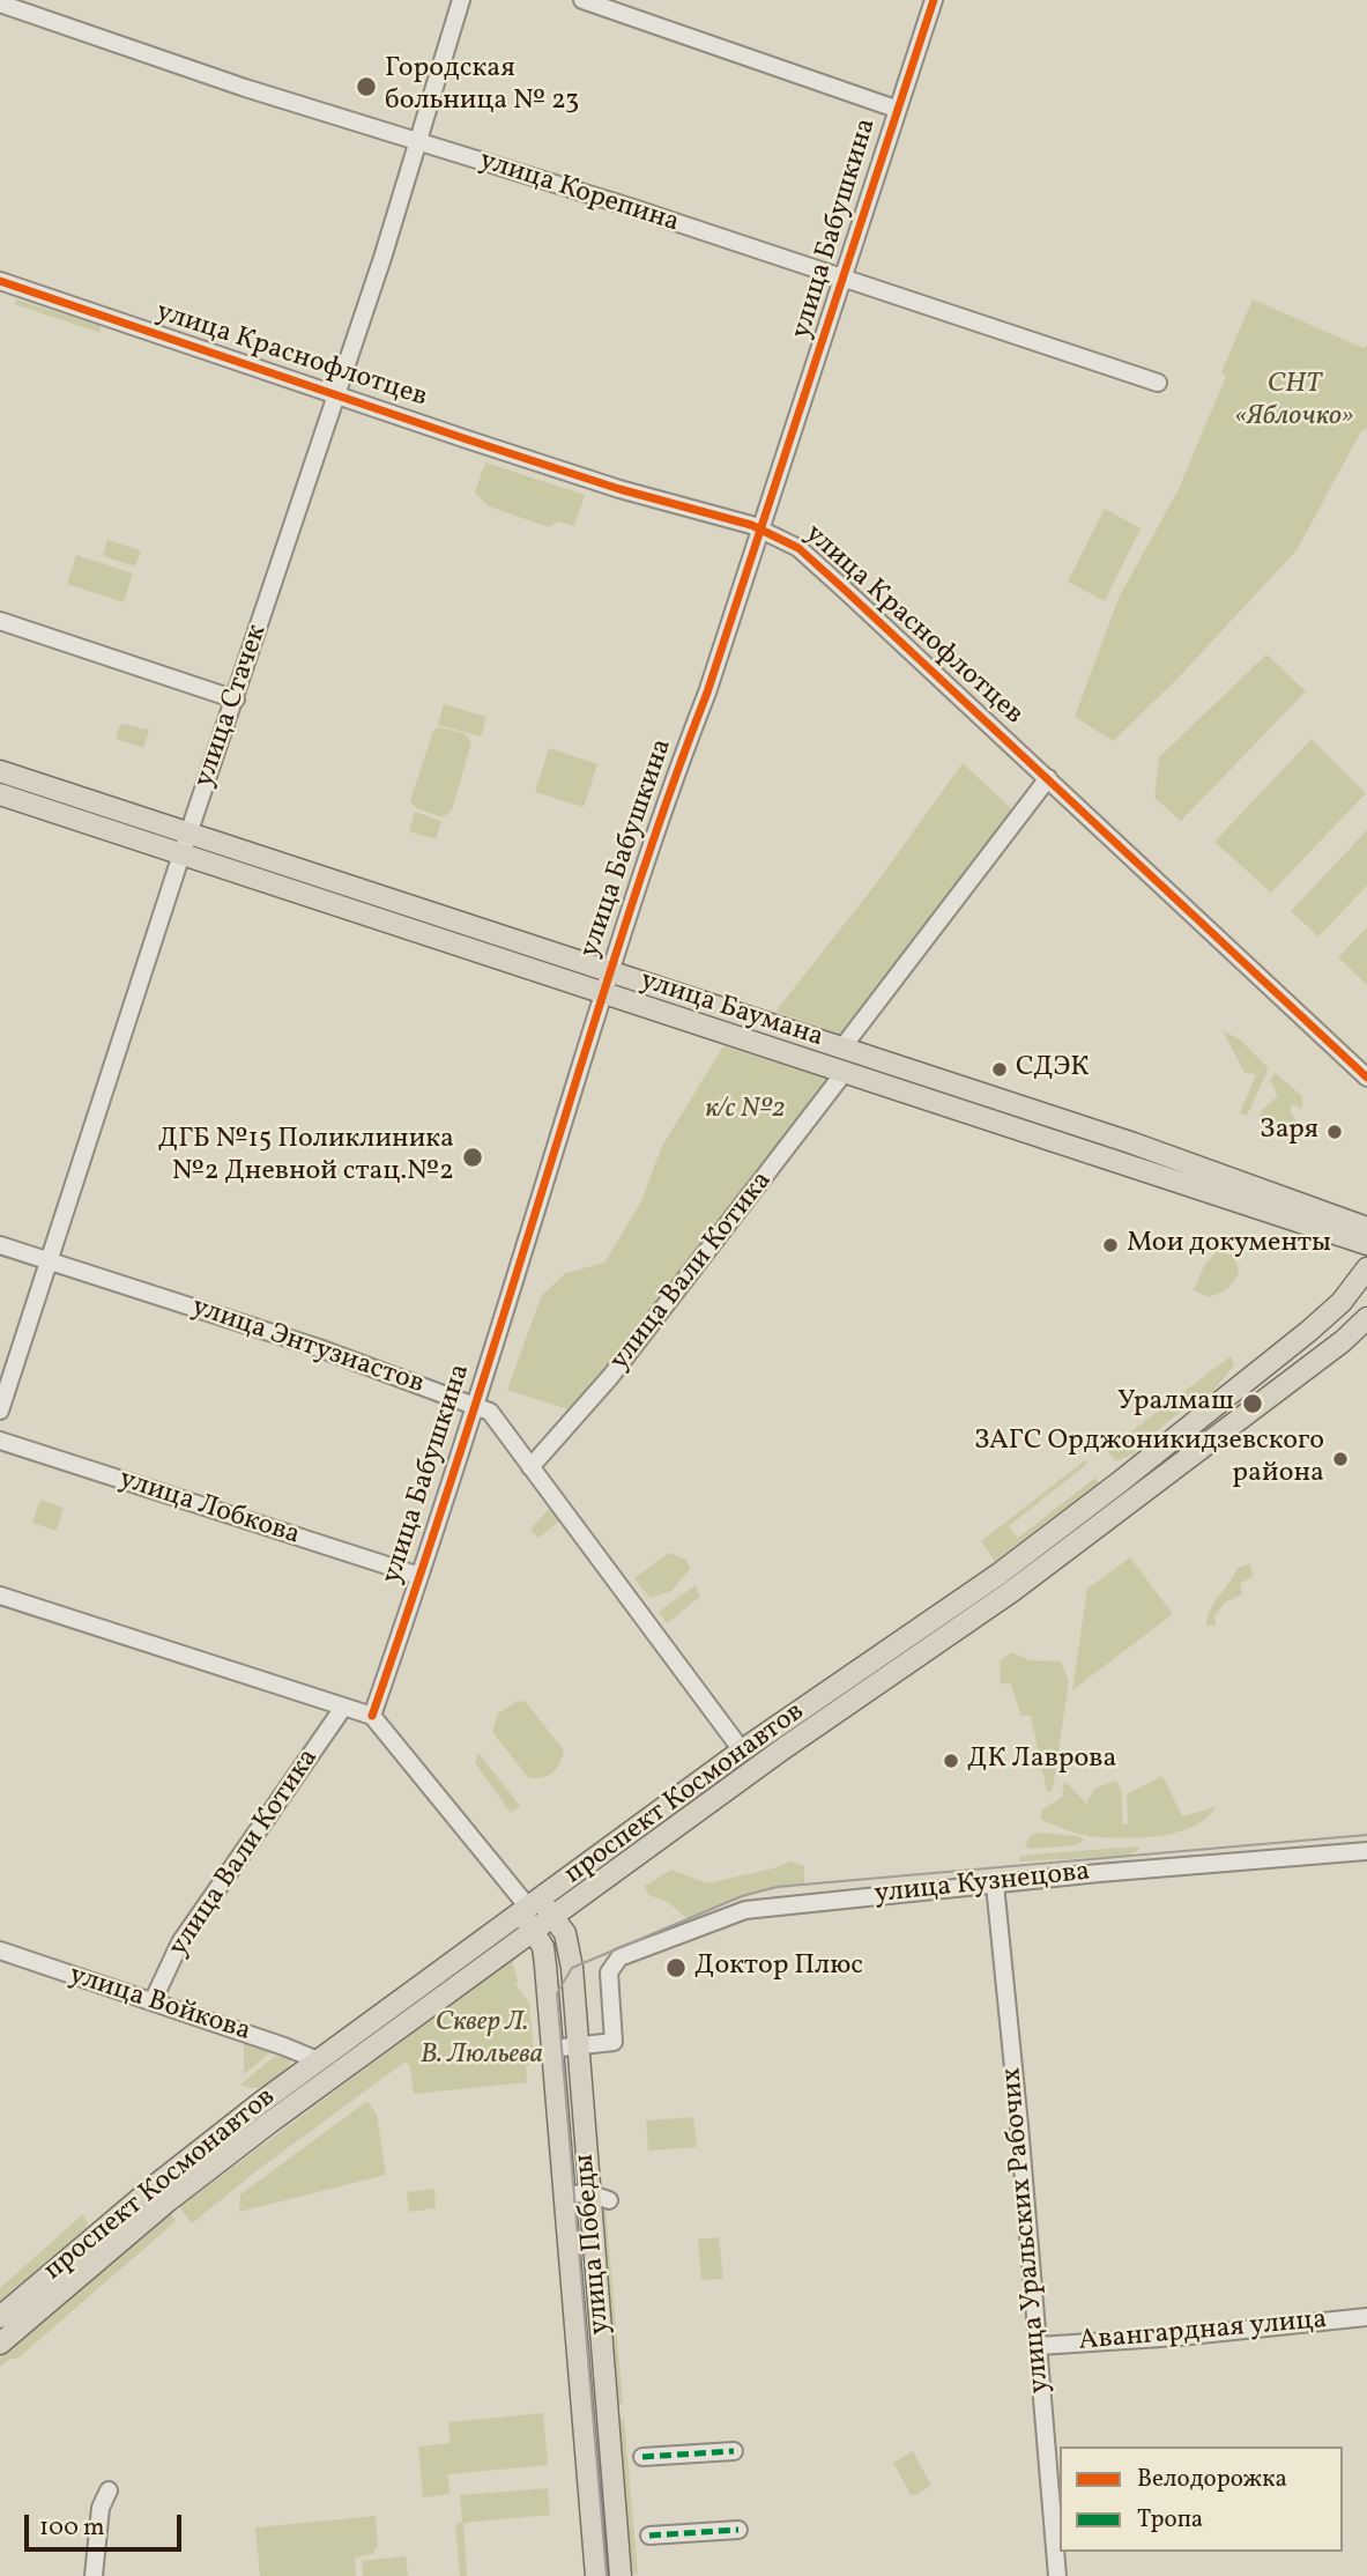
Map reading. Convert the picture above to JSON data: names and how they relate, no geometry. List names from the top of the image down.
{
  "streets": {
    "main road": ["улица Баумана", "проспект Космонавтов", "улица Победы"],
    "street": [
      "улица Корепина",
      "улица Бабушкина",
      "улица Краснофлотцев",
      "улица Стачек",
      "улица Вали Котика",
      "улица Энтузиастов",
      "улица Лобкова",
      "улица Кузнецова",
      "улица Войкова",
      "улица Уральских Рабочих",
      "Авангардная улица"
    ]
  },
  "crossings": [
    ["улица Корепина", "улица Бабушкина"],
    ["улица Корепина", "улица Стачек"],
    ["улица Бабушкина", "улица Краснофлотцев"],
    ["улица Бабушкина", "улица Баумана"],
    ["улица Бабушкина", "улица Энтузиастов"],
    ["улица Бабушкина", "улица Лобкова"],
    ["улица Краснофлотцев", "улица Стачек"],
    ["улица Стачек", "улица Баумана"],
    ["улица Стачек", "улица Энтузиастов"],
    ["улица Баумана", "улица Вали Котика"],
    ["улица Вали Котика", "улица Энтузиастов"],
    ["улица Вали Котика", "улица Войкова"],
    ["улица Энтузиастов", "проспект Космонавтов"],
    ["проспект Космонавтов", "улица Войкова"],
    ["проспект Космонавтов", "улица Победы"],
    ["улица Кузнецова", "улица Уральских Рабочих"],
    ["улица Кузнецова", "улица Победы"],
    ["улица Уральских Рабочих", "Авангардная улица"]
  ],
  "parks": ["СНТ «Яблочко»", "к/с №2", "Сквер Л. В. Люльева"],
  "places": [
    "Городская больница № 23",
    "СДЭК",
    "Заря",
    "ДГБ №15 Поликлиника №2 Дневной стац.№2",
    "Мои документы",
    "Уралмаш",
    "ЗАГС Орджоникидзевского района",
    "ДК Лаврова",
    "Доктор Плюс"
  ],
  "legend": ["Велодорожка", "Тропа"],
  "scale_bar": "100 m"
}
